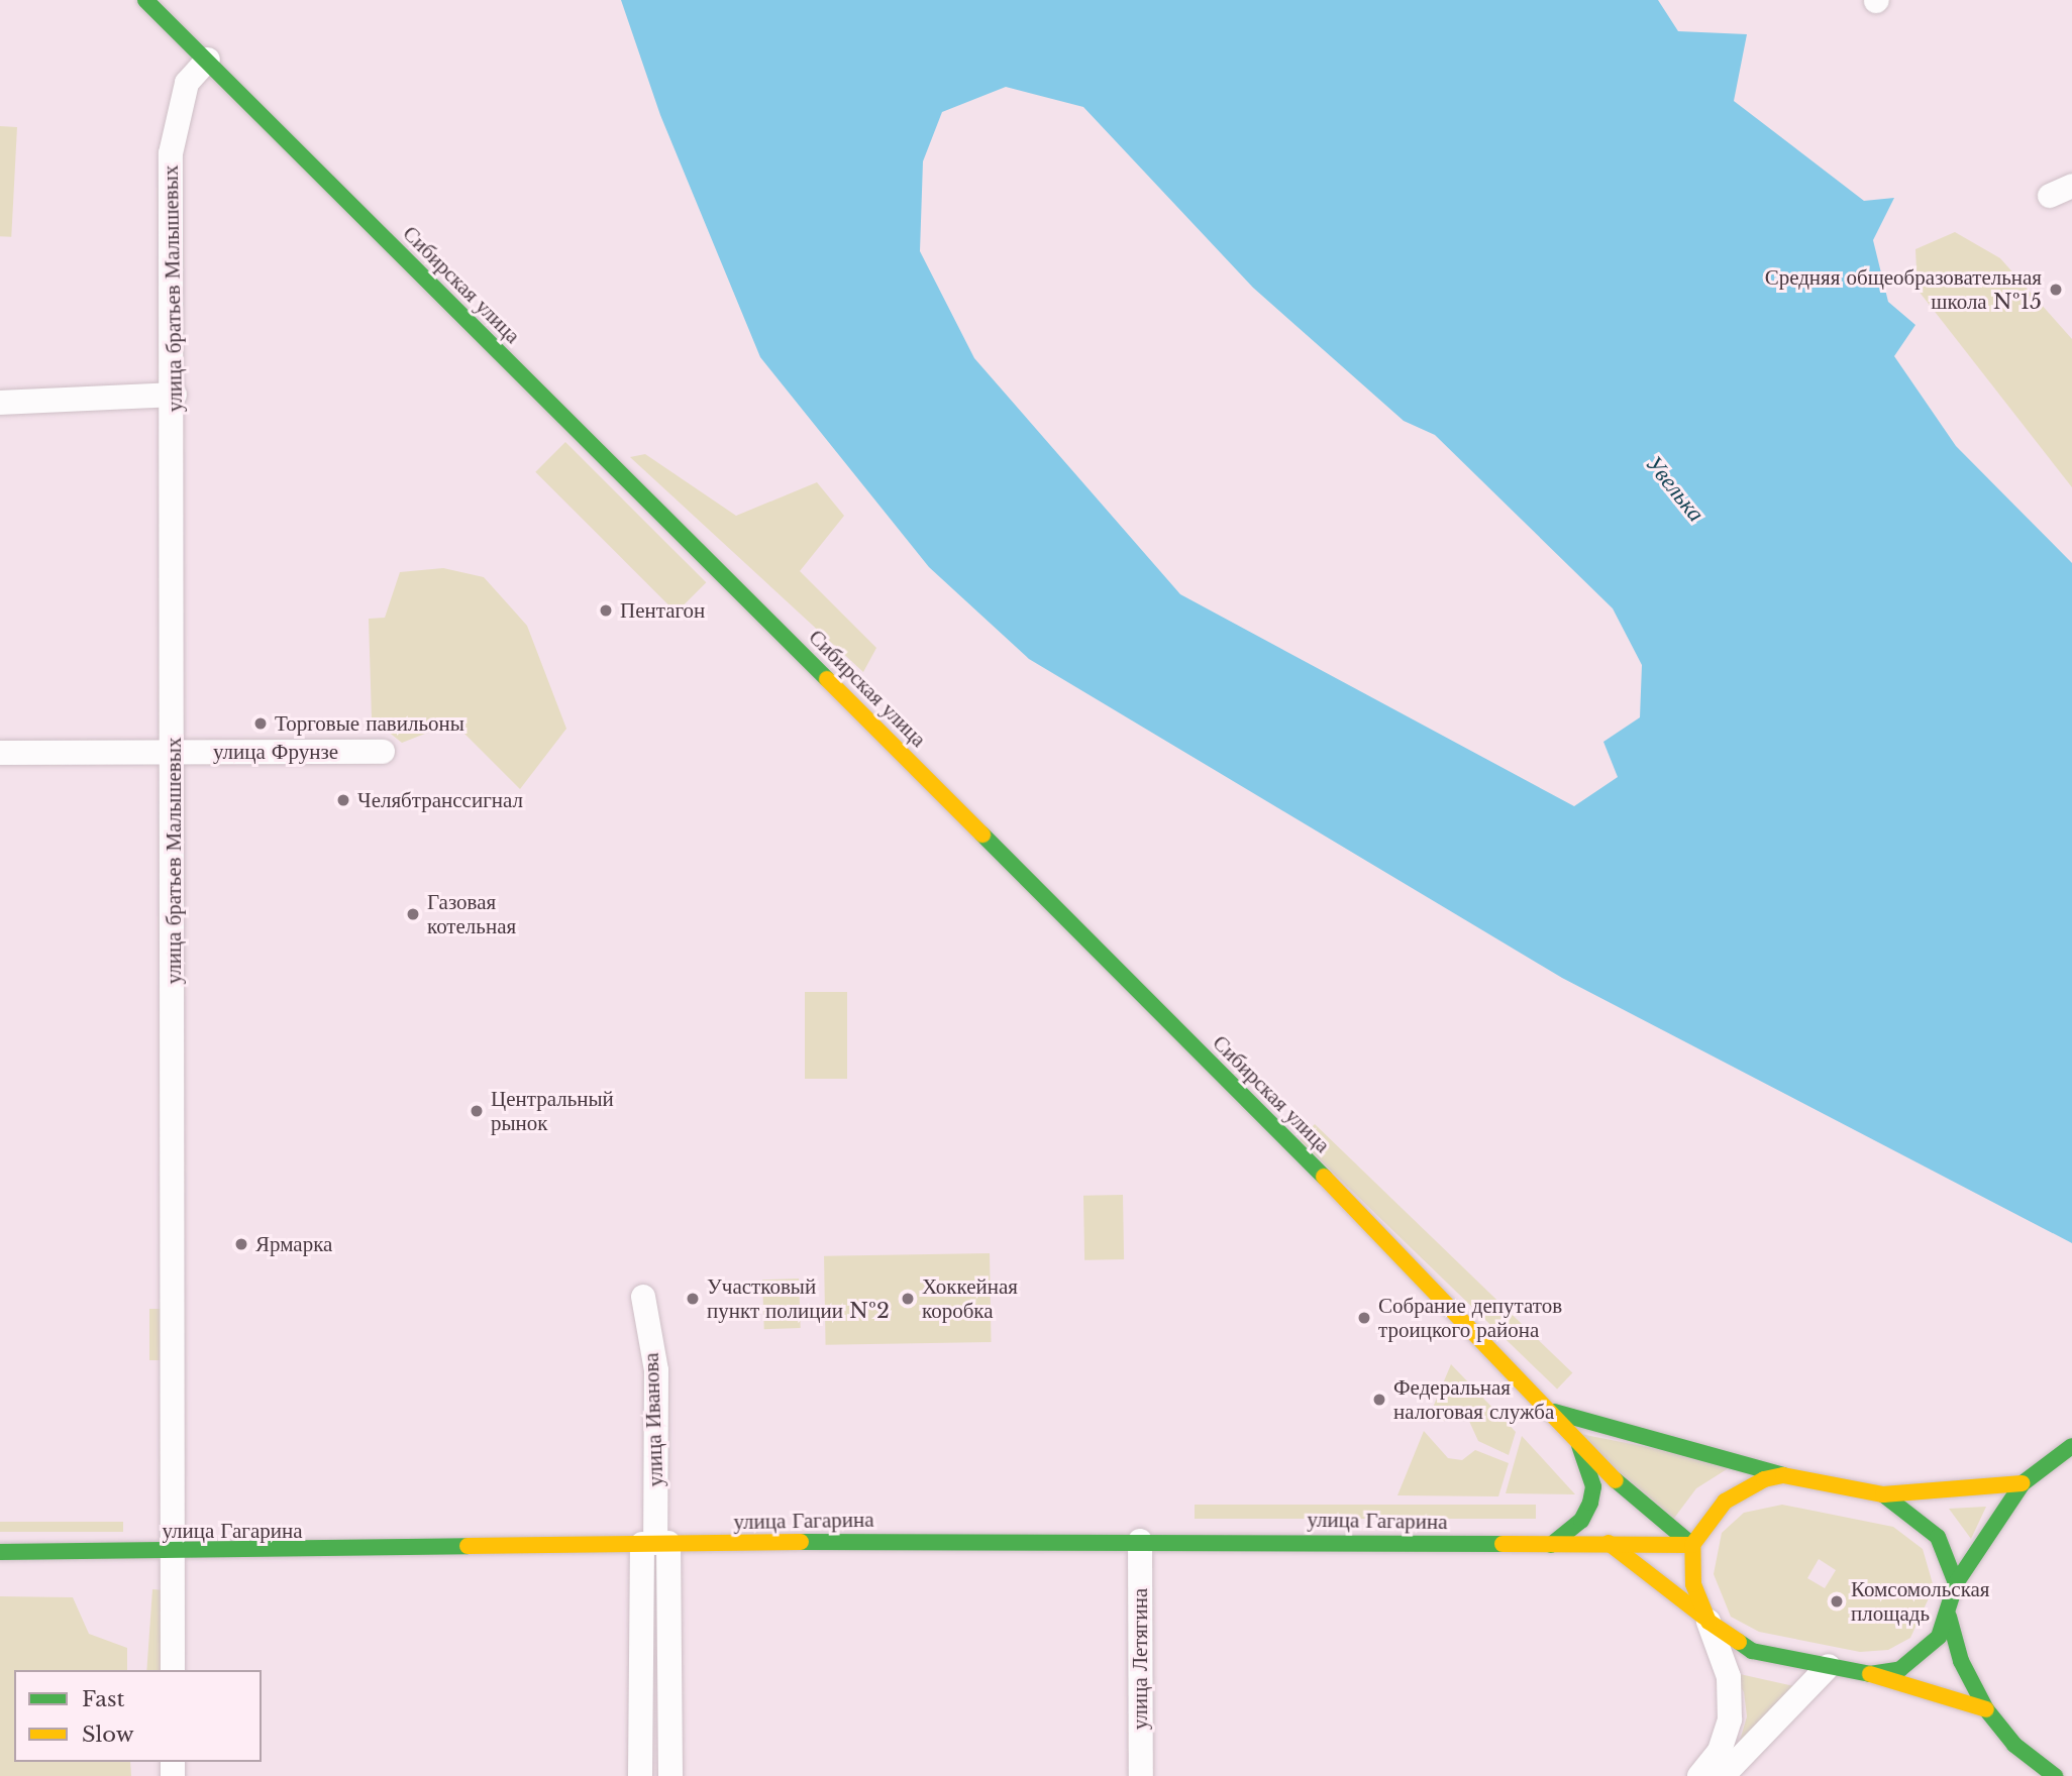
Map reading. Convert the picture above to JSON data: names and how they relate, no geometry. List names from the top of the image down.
{
  "streets": {
    "main road": ["Сибирская улица", "улица Гагарина"],
    "street": [
      "улица братьев Малышевых",
      "улица Фрунзе",
      "улица Иванова",
      "улица Летягина"
    ]
  },
  "crossings": [
    ["Сибирская улица", "улица братьев Малышевых"],
    ["Сибирская улица", "улица Гагарина"],
    ["улица братьев Малышевых", "улица Фрунзе"],
    ["улица братьев Малышевых", "улица Гагарина"],
    ["улица Иванова", "улица Гагарина"],
    ["улица Гагарина", "улица Летягина"]
  ],
  "water": ["Увелька"],
  "places": [
    "Средняя общеобразовательная школа №15",
    "Пентагон",
    "Торговые павильоны",
    "Челябтранссигнал",
    "Газовая котельная",
    "Центральный рынок",
    "Ярмарка",
    "Участковый пункт полиции №2",
    "Хоккейная коробка",
    "Собрание депутатов троицкого района",
    "Федеральная налоговая служба",
    "Комсомольская площадь"
  ],
  "legend": ["Fast", "Slow"]
}
